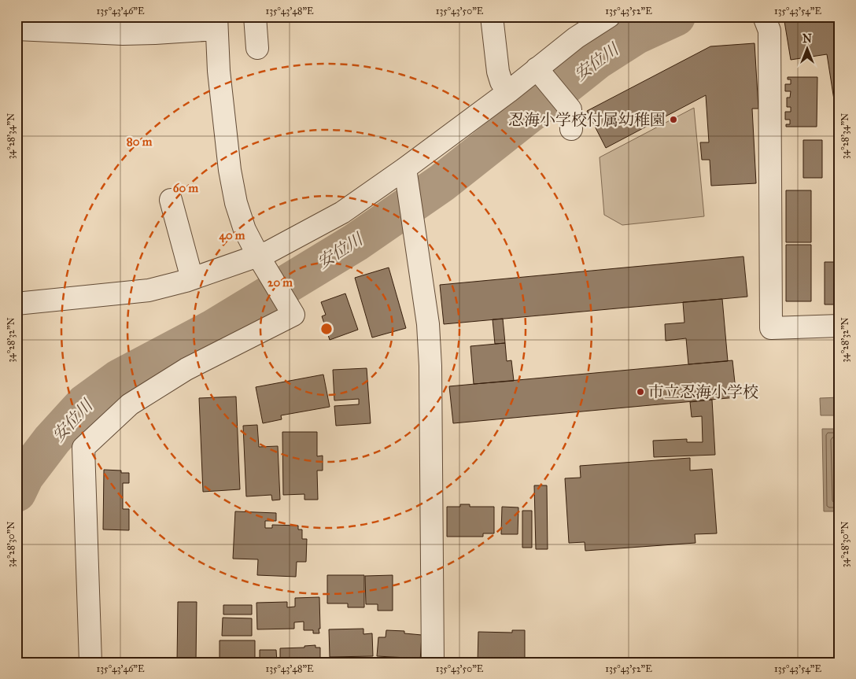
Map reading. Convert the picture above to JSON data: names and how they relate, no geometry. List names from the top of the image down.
{
  "water": ["安位川"],
  "places": ["忍海小学校付属幼稚園", "市立忍海小学校"],
  "north": "top",
  "coordinates": [
    "135°43'46\"E",
    "135°43'48\"E",
    "135°43'50\"E",
    "135°43'52\"E",
    "135°43'54\"E",
    "34°28'34\"N",
    "34°28'32\"N",
    "34°28'30\"N"
  ],
  "rings": [
    "80 m",
    "60 m",
    "40 m",
    "20 m"
  ]
}
